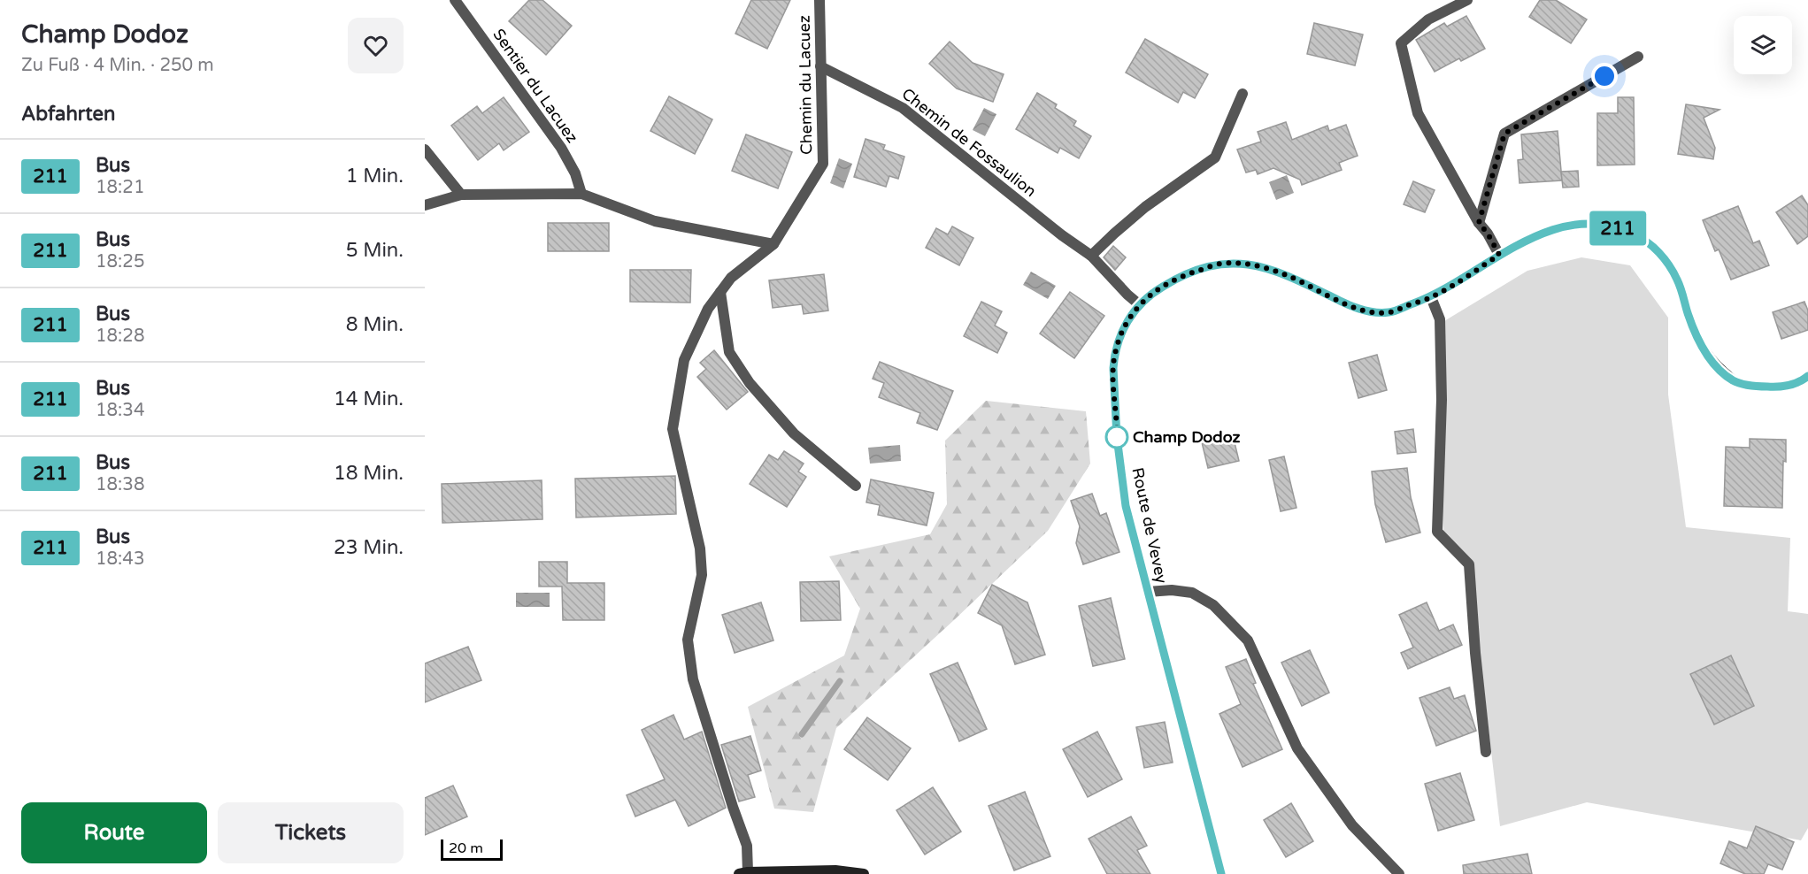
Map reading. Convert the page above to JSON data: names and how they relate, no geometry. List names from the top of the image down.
{
  "streets": {
    "street": [
      "Chemin du Lacuez",
      "Sentier du Lacuez",
      "Chemin de Fossaulion",
      "Route de Vevey"
    ]
  },
  "crossings": [
    ["Chemin du Lacuez", "Chemin de Fossaulion"],
    ["Chemin de Fossaulion", "Route de Vevey"]
  ],
  "places": ["Champ Dodoz"],
  "lines": ["bus line 211"],
  "scale_bar": "20 m",
  "page": {
    "heading": [
      ["Champ Dodoz", "Zu Fuß · 4 Min. · 250 m"],
      "Abfahrten"
    ],
    "on_map": "211",
    "list": [
      {
        "mark": "211",
        "name": "Bus",
        "note": "18:21",
        "value": "1 Min."
      },
      {
        "mark": "211",
        "name": "Bus",
        "note": "18:25",
        "value": "5 Min."
      },
      {
        "mark": "211",
        "name": "Bus",
        "note": "18:28",
        "value": "8 Min."
      },
      {
        "mark": "211",
        "name": "Bus",
        "note": "18:34",
        "value": "14 Min."
      },
      {
        "mark": "211",
        "name": "Bus",
        "note": "18:38",
        "value": "18 Min."
      },
      {
        "mark": "211",
        "name": "Bus",
        "note": "18:43",
        "value": "23 Min."
      }
    ],
    "buttons": ["Route", "Tickets"],
    "scale": "20 m"
  }
}
